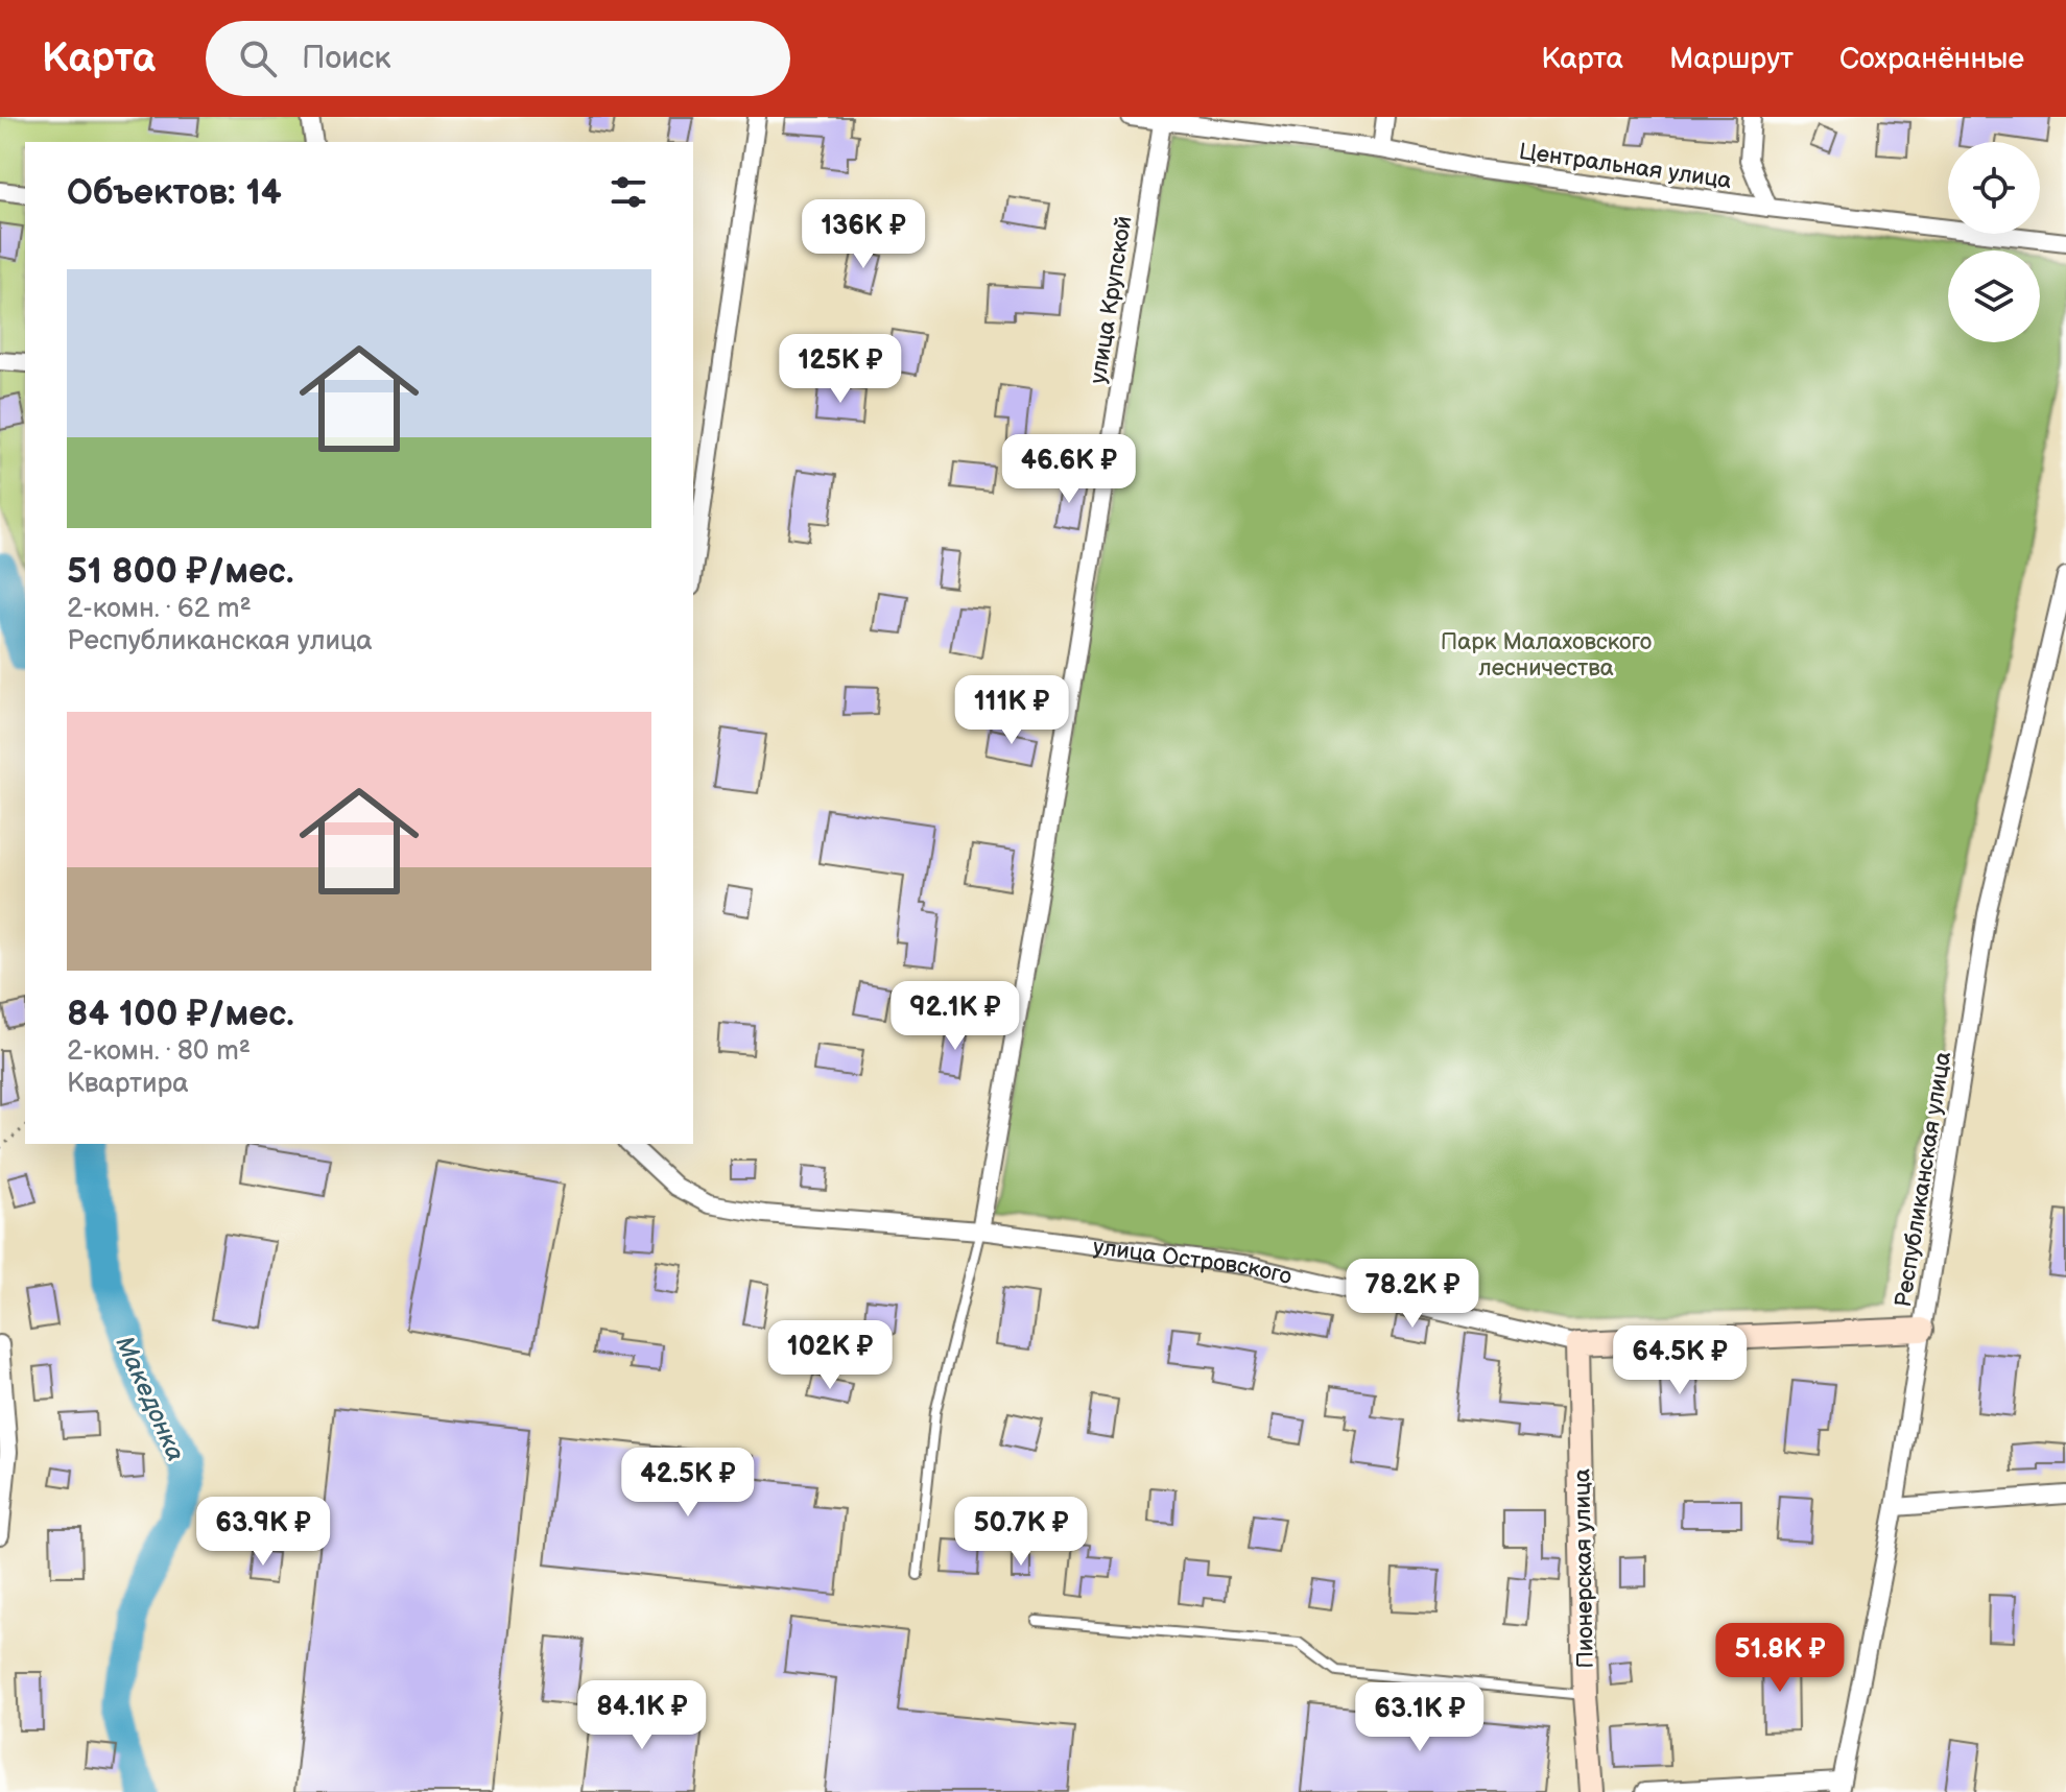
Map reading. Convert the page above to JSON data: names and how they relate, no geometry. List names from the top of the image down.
{
  "streets": {
    "street": [
      "Центральная улица",
      "улица Крупской",
      "Республиканская улица",
      "улица Островского",
      "Пионерская улица"
    ]
  },
  "crossings": [
    ["Центральная улица", "улица Крупской"],
    ["улица Крупской", "улица Островского"],
    ["Республиканская улица", "улица Островского"],
    ["улица Островского", "Пионерская улица"]
  ],
  "water": ["Македонка"],
  "parks": ["Парк Малаховского лесничества"],
  "page": {
    "header": "Карта",
    "search": "Поиск",
    "nav": ["Карта", "Маршрут", "Сохранённые"],
    "heading": "Объектов: 14",
    "price": [
      "136K ₽",
      "125K ₽",
      "46.6K ₽",
      "111K ₽",
      "92.1K ₽",
      "78.2K ₽",
      "102K ₽",
      "64.5K ₽",
      "42.5K ₽",
      "63.9K ₽",
      "50.7K ₽",
      "51.8K ₽",
      "84.1K ₽",
      "63.1K ₽"
    ],
    "list": [
      {
        "name": "51 800 ₽/мес.",
        "note": "2-комн. · 62 m² · Республиканская улица"
      },
      {
        "name": "84 100 ₽/мес.",
        "note": "2-комн. · 80 m² · Квартира"
      }
    ]
  }
}
